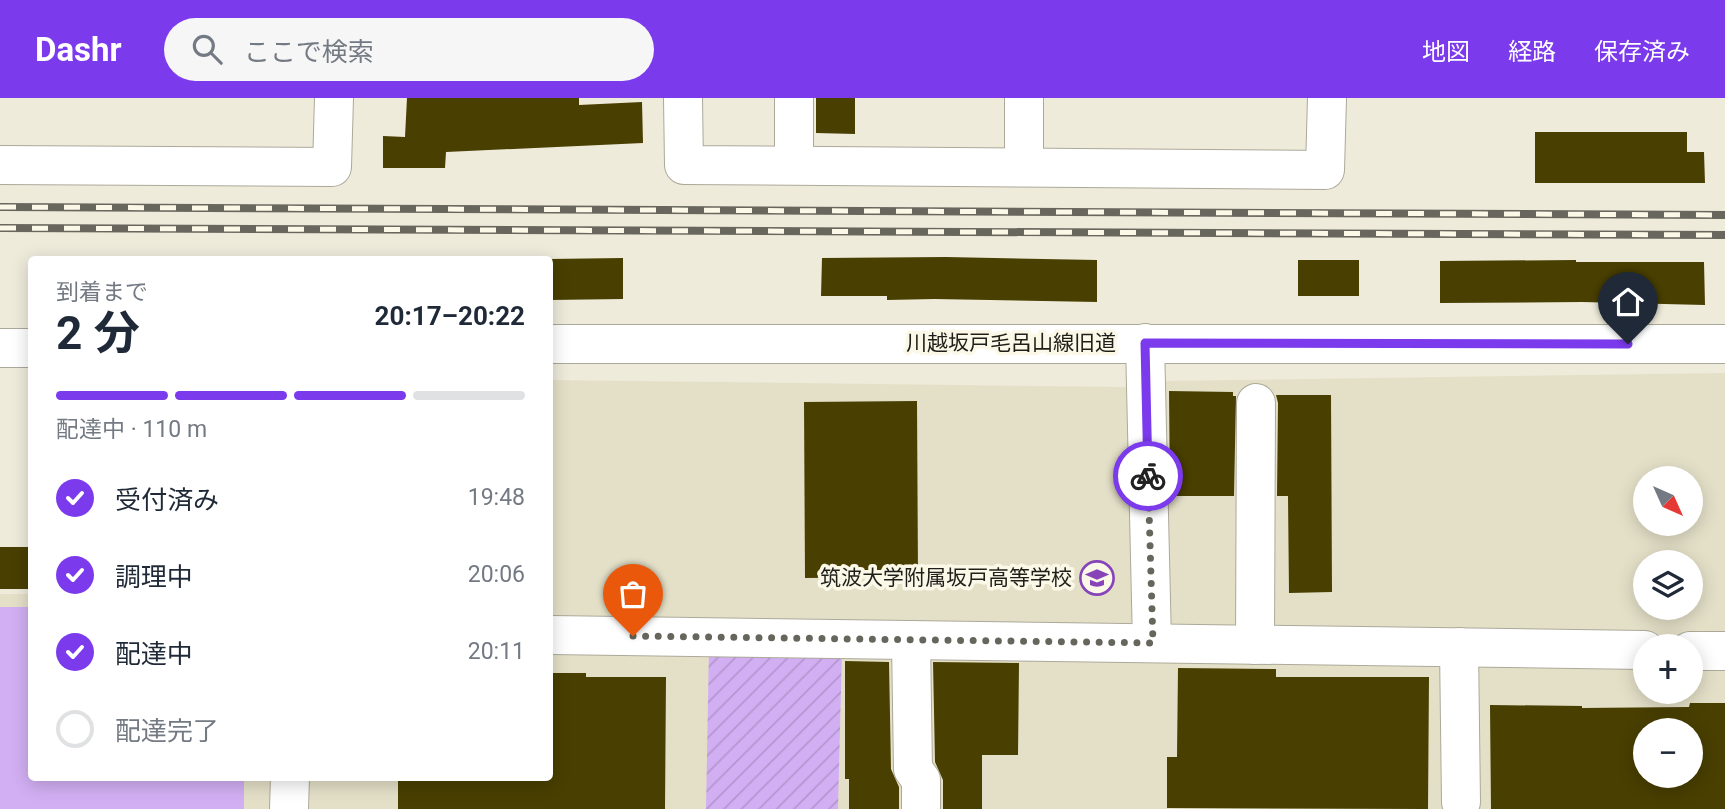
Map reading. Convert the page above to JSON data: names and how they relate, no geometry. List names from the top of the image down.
{
  "streets": {
    "street": ["川越坂戸毛呂山線旧道"]
  },
  "places": {
    "school or university": ["筑波大学附属坂戸高等学校"]
  },
  "north": "bottom right",
  "page": {
    "header": "Dashr",
    "search": "ここで検索",
    "nav": ["地図", "経路", "保存済み"],
    "heading": ["2 分", "到着まで", "20:17–20:22"],
    "bar": "配達中 · 110 m",
    "list": [
      ["受付済み", "19:48"],
      ["調理中", "20:06"],
      ["配達中", "20:11"],
      "配達完了"
    ],
    "map_buttons": ["+", "−"]
  }
}
